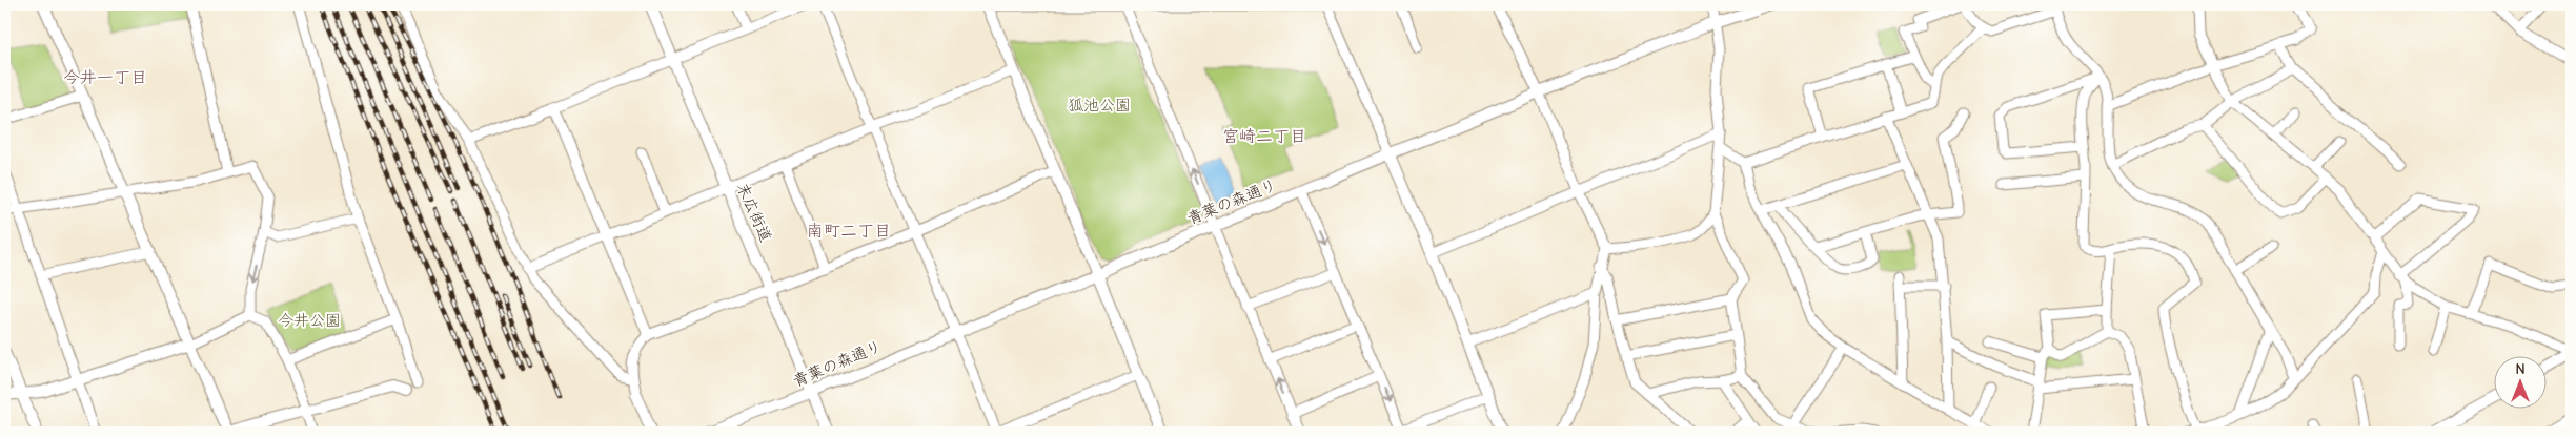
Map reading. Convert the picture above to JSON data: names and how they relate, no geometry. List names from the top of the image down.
{
  "streets": {
    "street": ["青葉の森通り", "末広街道"]
  },
  "crossings": [
    ["青葉の森通り", "末広街道"]
  ],
  "districts": ["今井一丁目", "宮崎二丁目", "南町二丁目"],
  "parks": ["狐池公園", "今井公園"],
  "north": "top"
}
